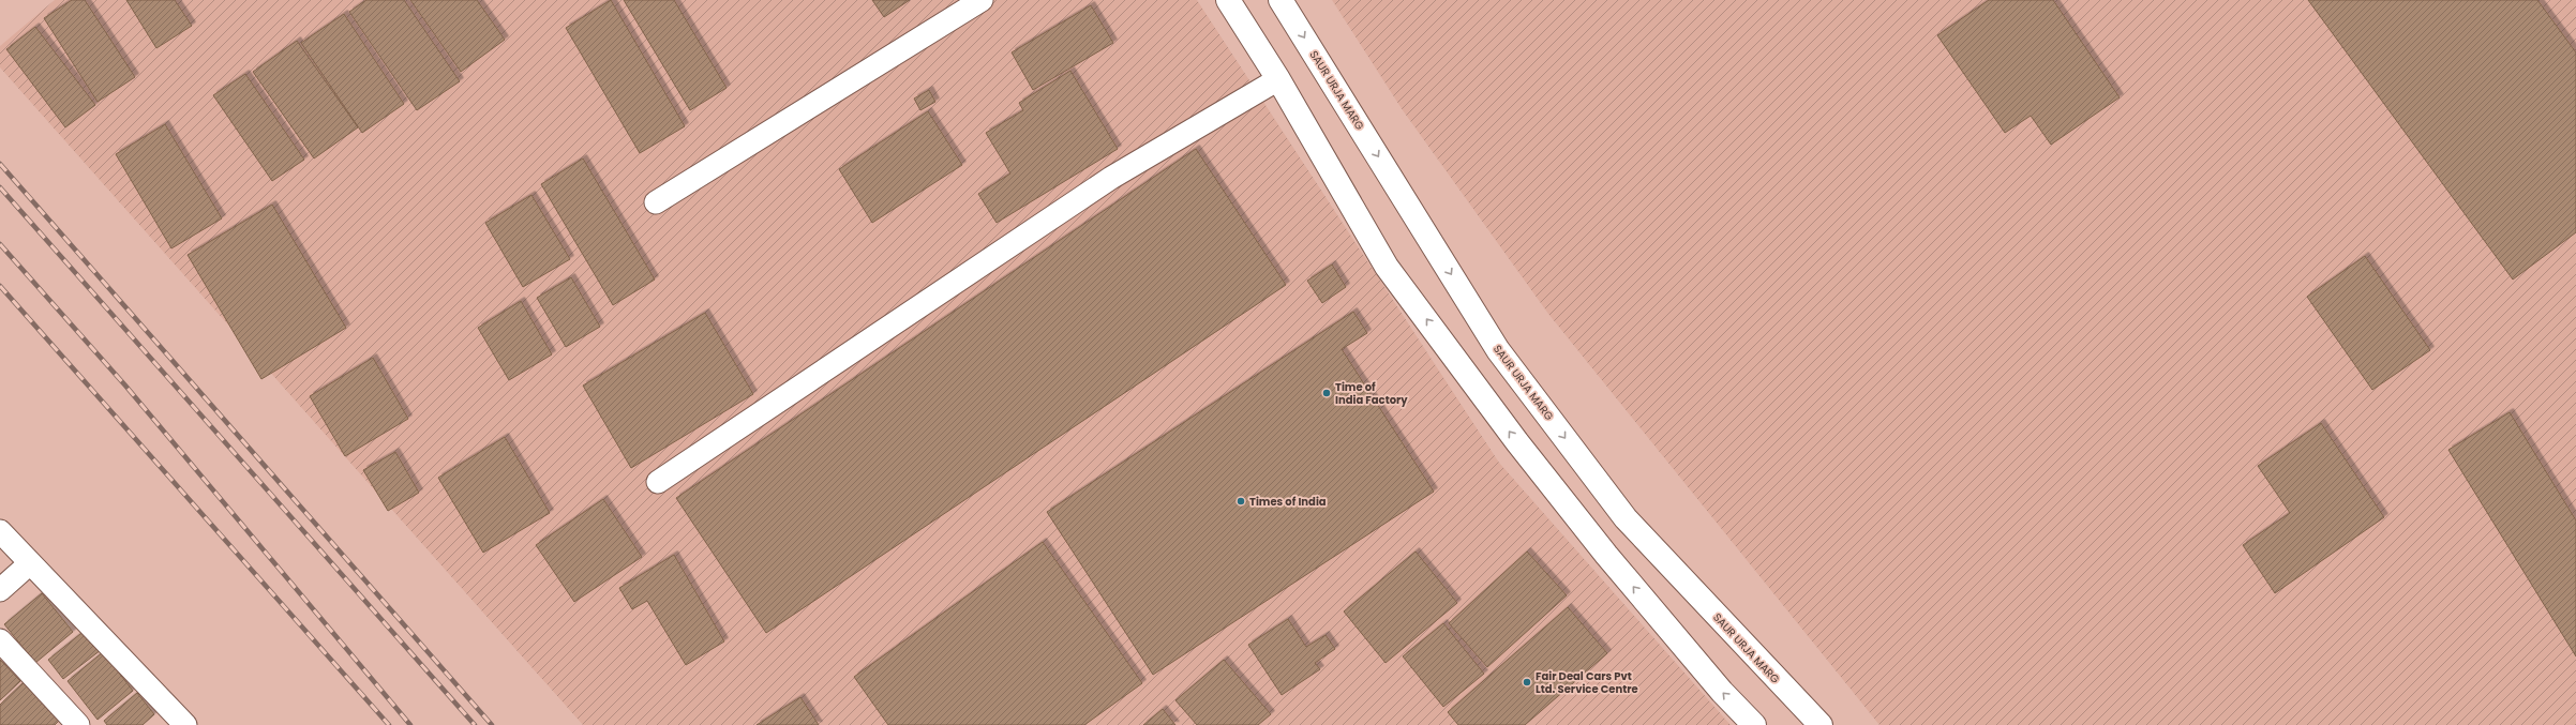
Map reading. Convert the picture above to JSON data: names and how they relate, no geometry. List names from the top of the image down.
{
  "streets": {
    "street": ["SAUR URJA MARG"]
  },
  "places": ["Time of India Factory", "Times of India", "Fair Deal Cars Pvt Ltd. Service Centre"]
}
